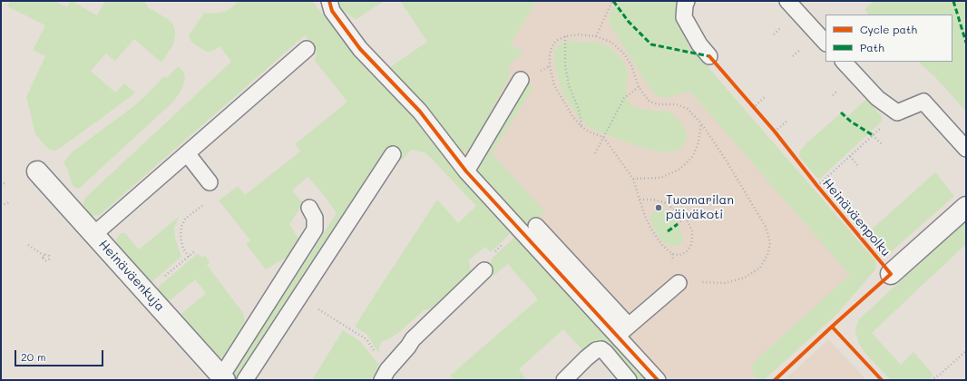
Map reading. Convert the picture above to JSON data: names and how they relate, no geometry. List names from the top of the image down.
{
  "streets": {
    "street": ["Heinäväenkuja"],
    "cycle path": ["Heinäväenpolku"]
  },
  "places": ["Tuomarilan päiväkoti"],
  "legend": ["Cycle path", "Path"],
  "scale_bar": "20 m"
}
